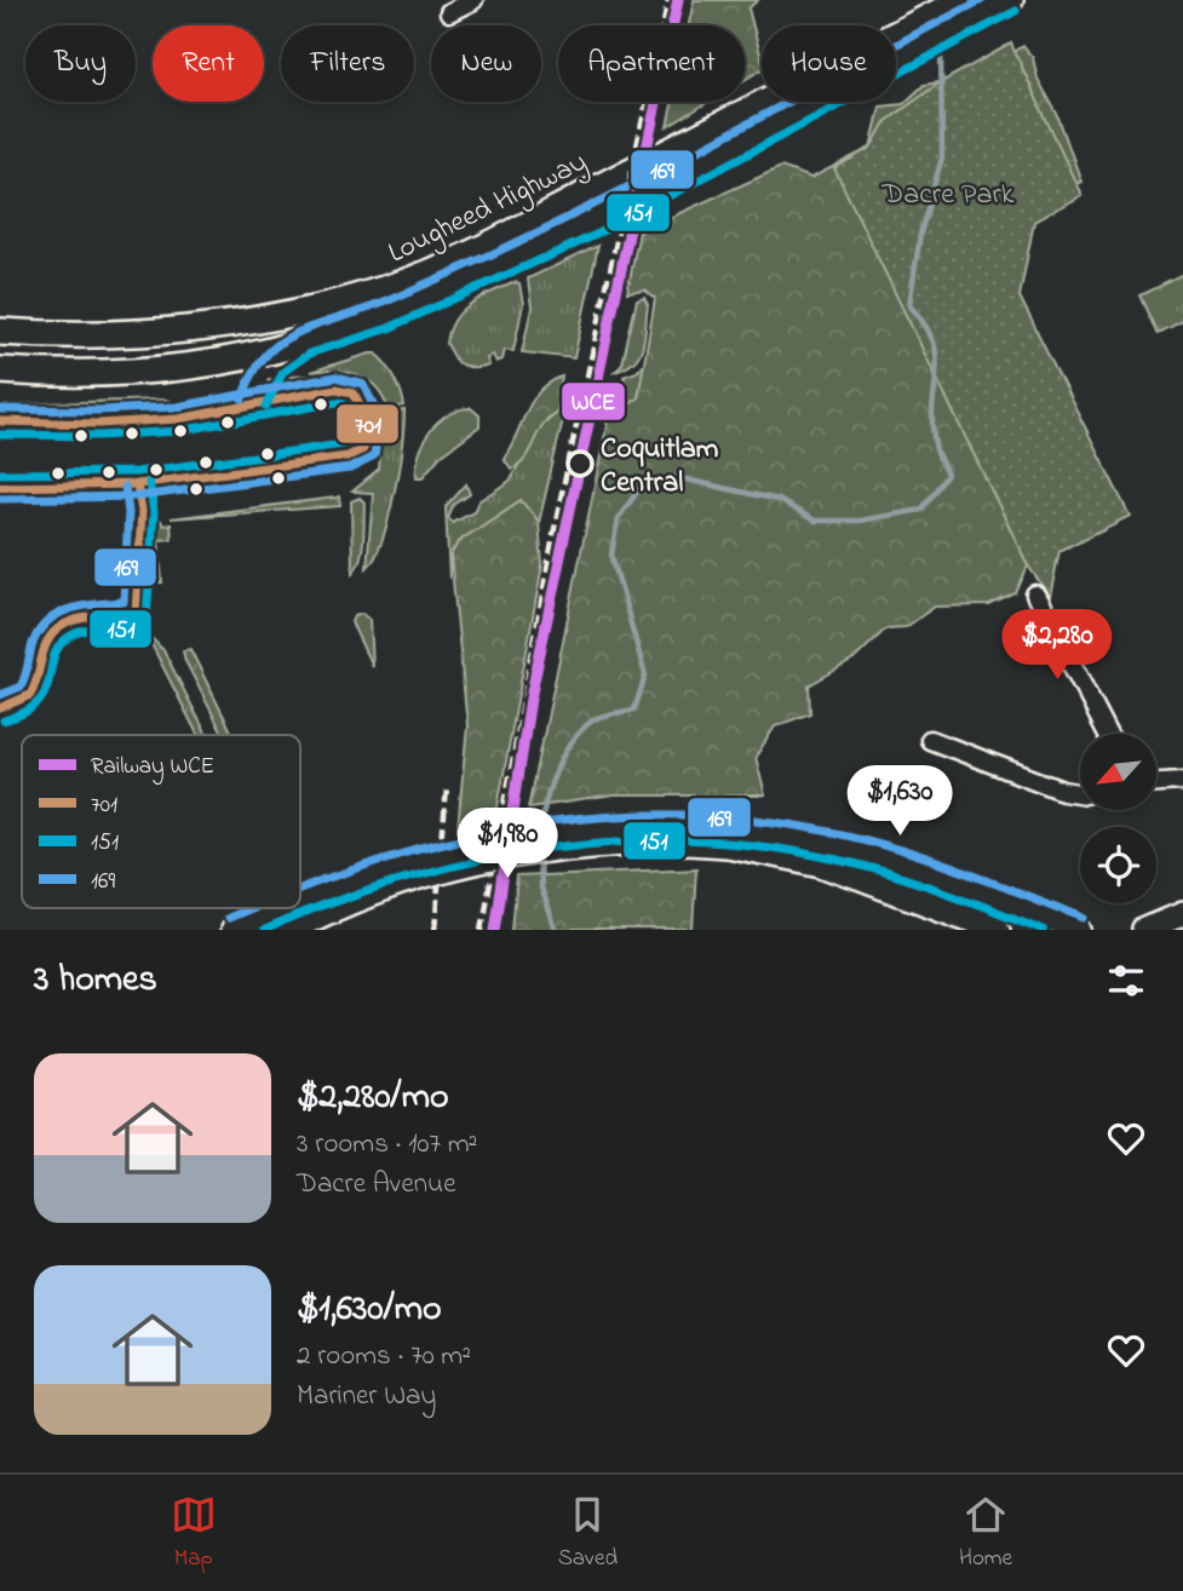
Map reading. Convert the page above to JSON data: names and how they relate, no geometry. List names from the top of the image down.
{
  "streets": {
    "main road": ["Lougheed Highway"]
  },
  "parks": ["Dacre Park"],
  "places": ["Coquitlam Central"],
  "lines": [
    "rail line WCE",
    "transit line 169",
    "transit line 151",
    "transit line 701"
  ],
  "legend": [
    "Railway WCE",
    "701",
    "151",
    "169"
  ],
  "north": "bottom left",
  "page": {
    "chip": [
      "Buy",
      "Rent",
      "Filters",
      "New",
      "Apartment",
      "House"
    ],
    "price": ["$2,280", "$1,630", "$1,980"],
    "heading": "3 homes",
    "list": [
      {
        "name": "$2,280/mo",
        "note": "3 rooms · 107 m² · Dacre Avenue"
      },
      {
        "name": "$1,630/mo",
        "note": "2 rooms · 70 m² · Mariner Way"
      }
    ],
    "tabs": ["Map", "Saved", "Home"]
  }
}
